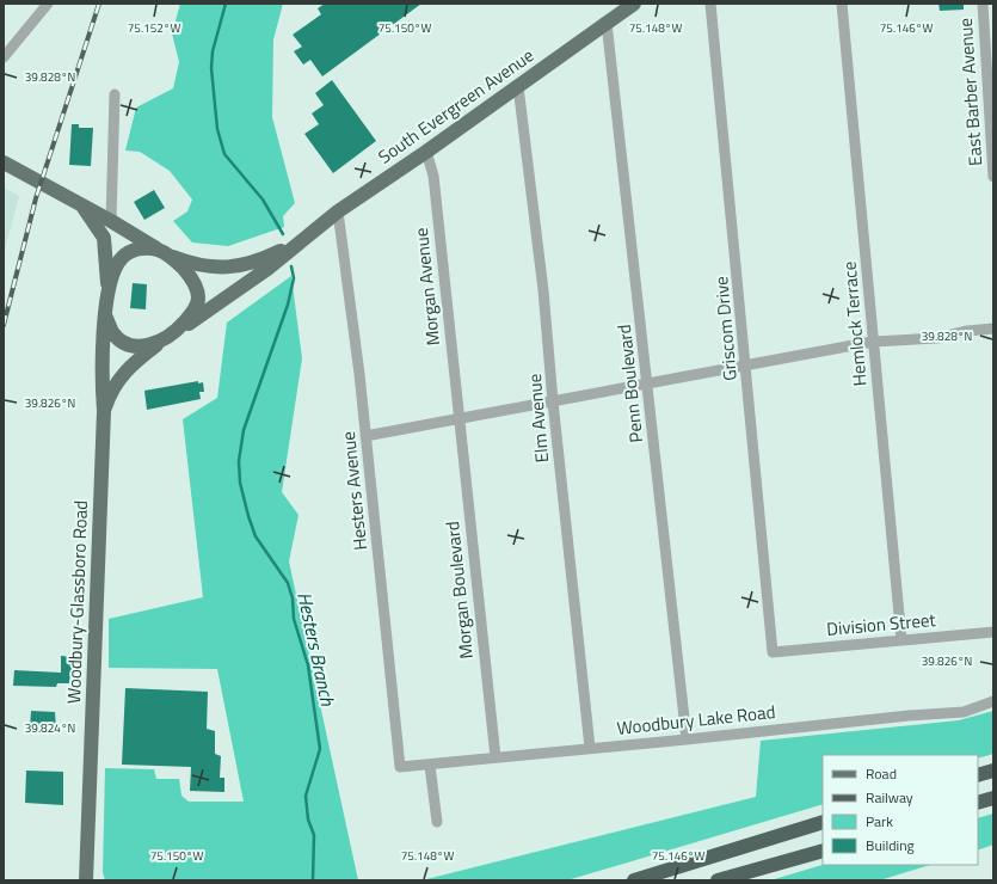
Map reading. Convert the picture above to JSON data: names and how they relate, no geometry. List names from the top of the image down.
{
  "streets": {
    "main road": ["South Evergreen Avenue", "Woodbury-Glassboro Road"],
    "street": [
      "East Barber Avenue",
      "Morgan Avenue",
      "Hemlock Terrace",
      "Griscom Drive",
      "Penn Boulevard",
      "Elm Avenue",
      "Hesters Avenue",
      "Morgan Boulevard",
      "Division Street",
      "Woodbury Lake Road"
    ]
  },
  "crossings": [
    ["South Evergreen Avenue", "Morgan Avenue"],
    ["South Evergreen Avenue", "Penn Boulevard"],
    ["South Evergreen Avenue", "Elm Avenue"],
    ["South Evergreen Avenue", "Hesters Avenue"],
    ["South Evergreen Avenue", "Woodbury-Glassboro Road"],
    ["Morgan Avenue", "Morgan Boulevard"],
    ["Hemlock Terrace", "Division Street"],
    ["Griscom Drive", "Division Street"],
    ["Penn Boulevard", "Woodbury Lake Road"],
    ["Elm Avenue", "Woodbury Lake Road"],
    ["Hesters Avenue", "Woodbury Lake Road"],
    ["Morgan Boulevard", "Woodbury Lake Road"]
  ],
  "water": ["Hesters Branch"],
  "legend": [
    "Road",
    "Railway",
    "Park",
    "Building"
  ],
  "coordinates": [
    "75.152°W",
    "75.150°W",
    "75.148°W",
    "75.146°W",
    "39.828°N",
    "39.826°N",
    "39.824°N"
  ]
}
